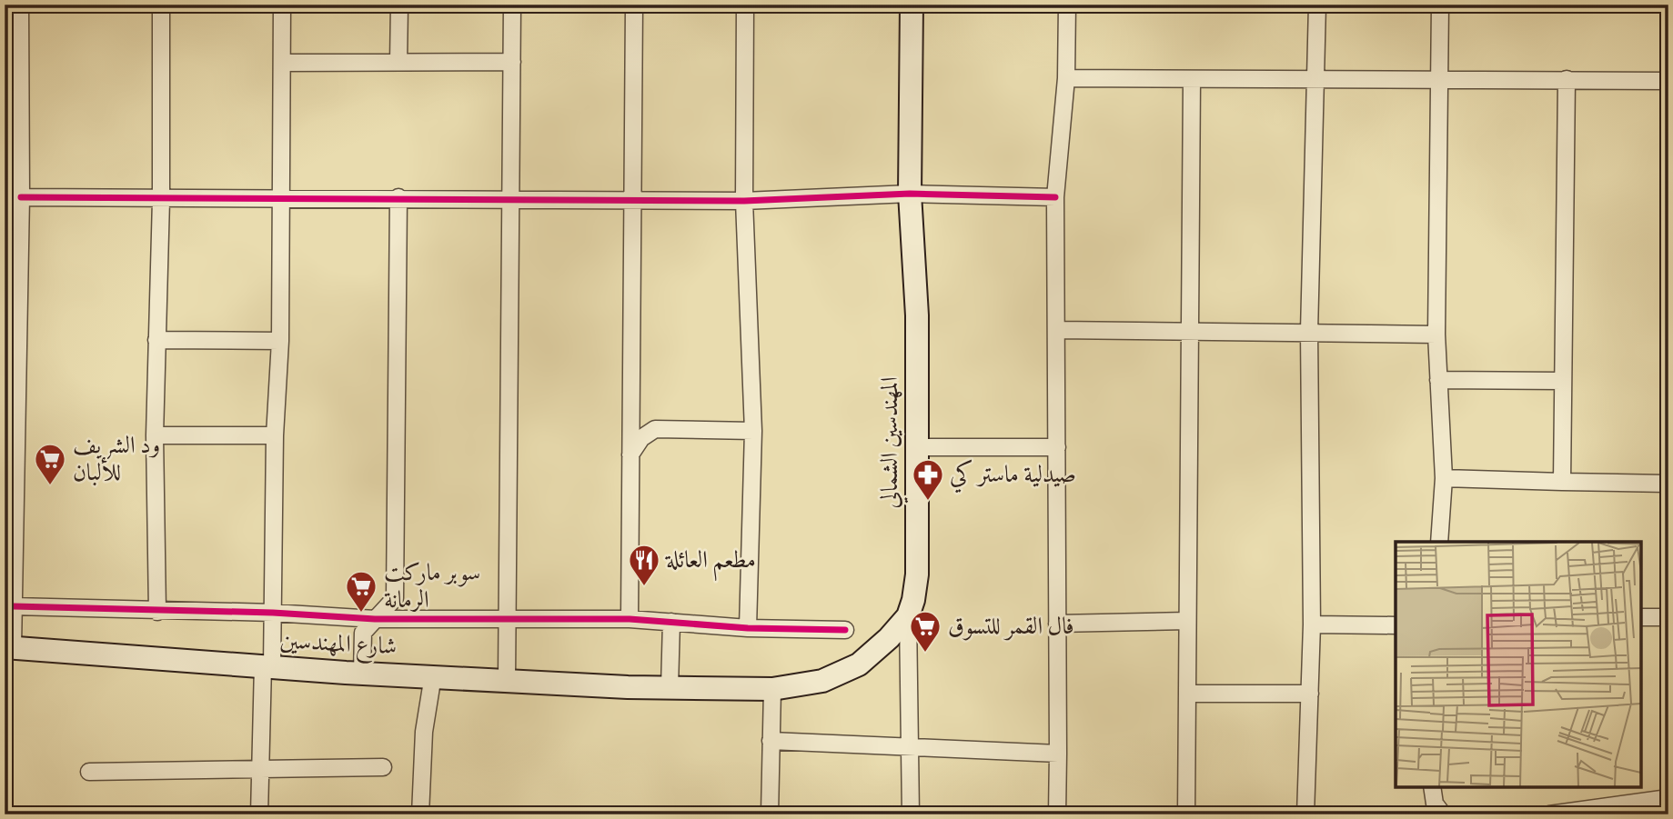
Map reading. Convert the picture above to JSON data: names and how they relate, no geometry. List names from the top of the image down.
{
  "streets": {
    "main road": ["المهندسين الشمالي", "شارع المهندسين"]
  },
  "places": {
    "supermarket": ["ود الشريف للألبان", "سوبر ماركت الرمانة", "فال القمر للتسوق"],
    "pharmacy": ["صيدلية ماستر كي"],
    "restaurant": ["مطعم العائلة"]
  }
}
